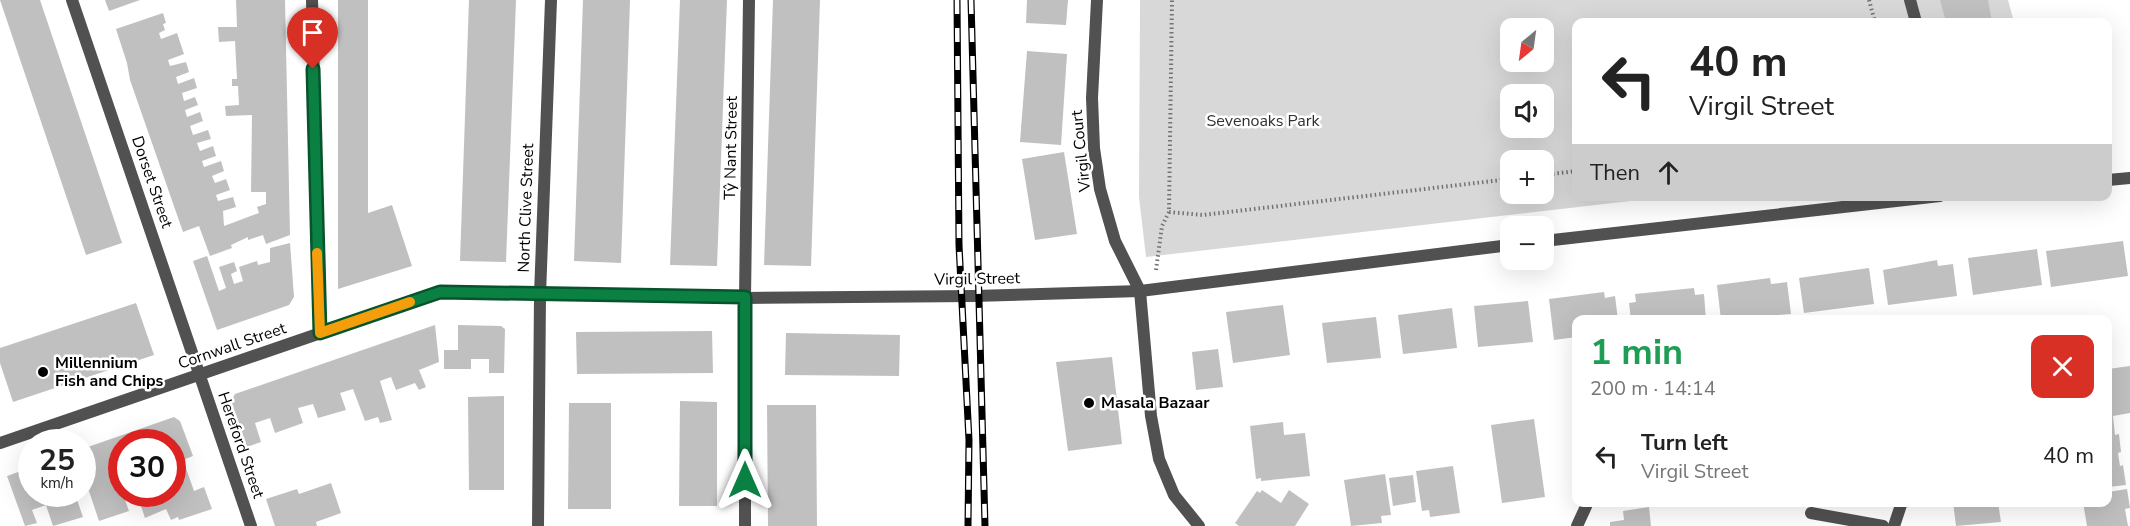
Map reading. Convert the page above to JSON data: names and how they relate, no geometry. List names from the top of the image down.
{
  "streets": {
    "street": [
      "Tŷ Nant Street",
      "Virgil Court",
      "Dorset Street",
      "North Clive Street",
      "Virgil Street",
      "Cornwall Street",
      "Hereford Street"
    ]
  },
  "crossings": [
    ["Tŷ Nant Street", "Virgil Street"],
    ["Virgil Court", "Virgil Street"],
    ["Dorset Street", "Cornwall Street"],
    ["Dorset Street", "Hereford Street"],
    ["North Clive Street", "Virgil Street"],
    ["Virgil Street", "Cornwall Street"],
    ["Cornwall Street", "Hereford Street"]
  ],
  "parks": ["Sevenoaks Park"],
  "places": ["Millennium Fish and Chips", "Masala Bazaar"],
  "north": "bottom left",
  "page": {
    "map_buttons": ["+", "−"],
    "turn": ["40 m", "Virgil Street"],
    "then": "Then",
    "heading": ["1 min", "200 m · 14:14"],
    "list": [
      {
        "name": "Turn left",
        "note": "Virgil Street",
        "value": "40 m"
      }
    ],
    "speed": "25 km/h",
    "limit": "30"
  }
}
